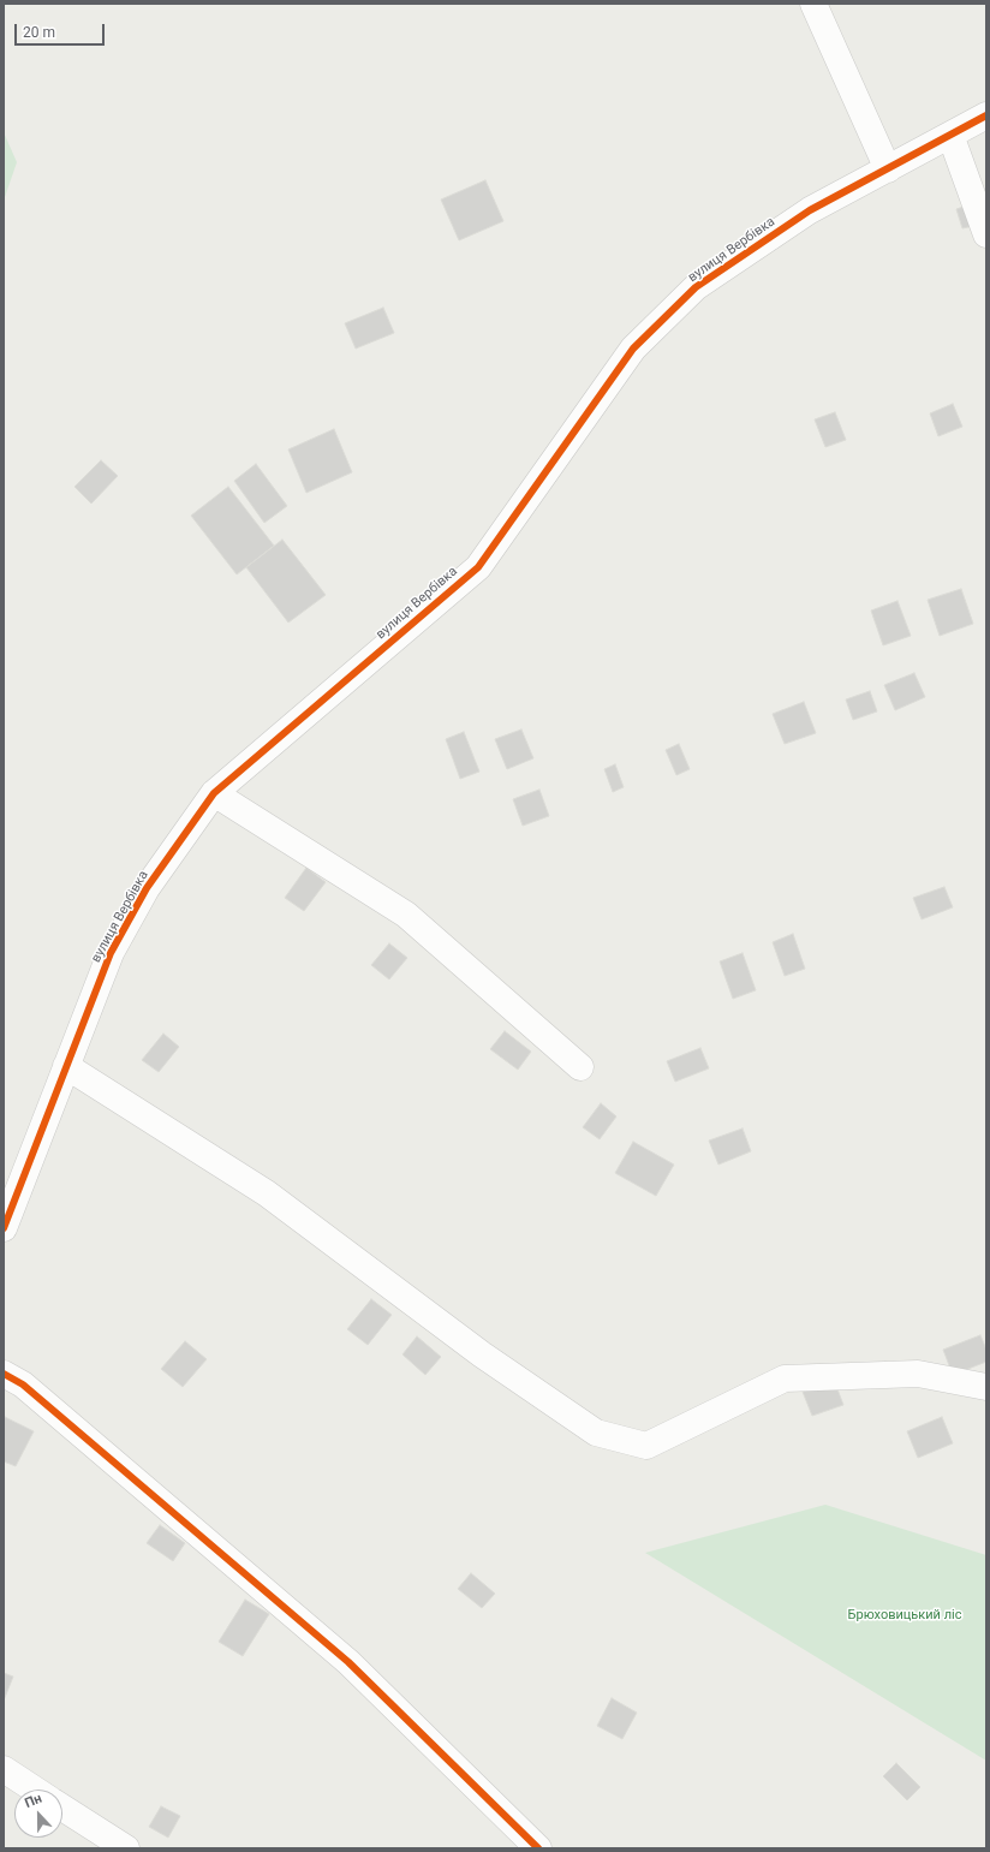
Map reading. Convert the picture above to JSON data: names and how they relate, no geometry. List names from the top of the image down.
{
  "streets": {
    "street": ["вулиця Вербівка"]
  },
  "parks": ["Брюховицький ліс"],
  "scale_bar": "20 m",
  "north": "top"
}
